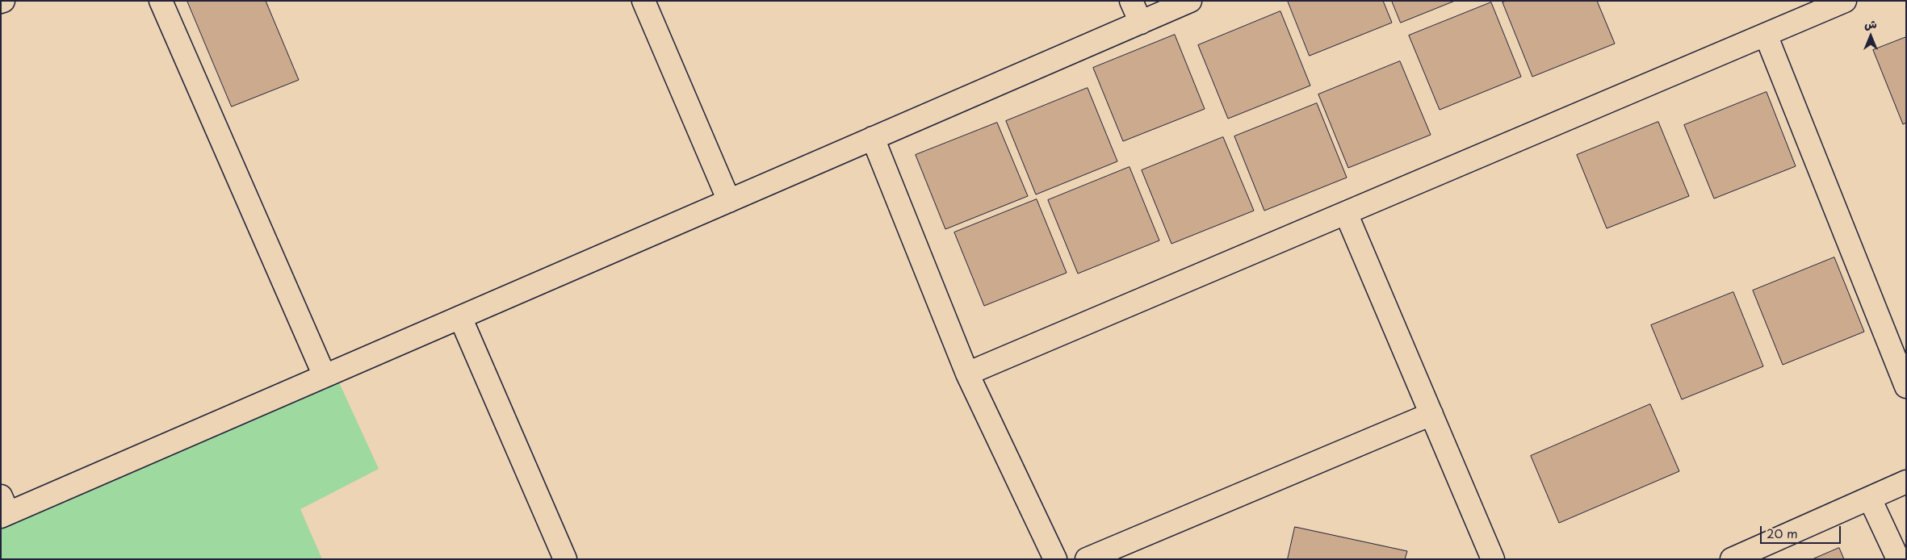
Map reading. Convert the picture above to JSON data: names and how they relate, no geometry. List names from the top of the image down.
{
  "scale_bar": "20 m",
  "north": "top"
}
